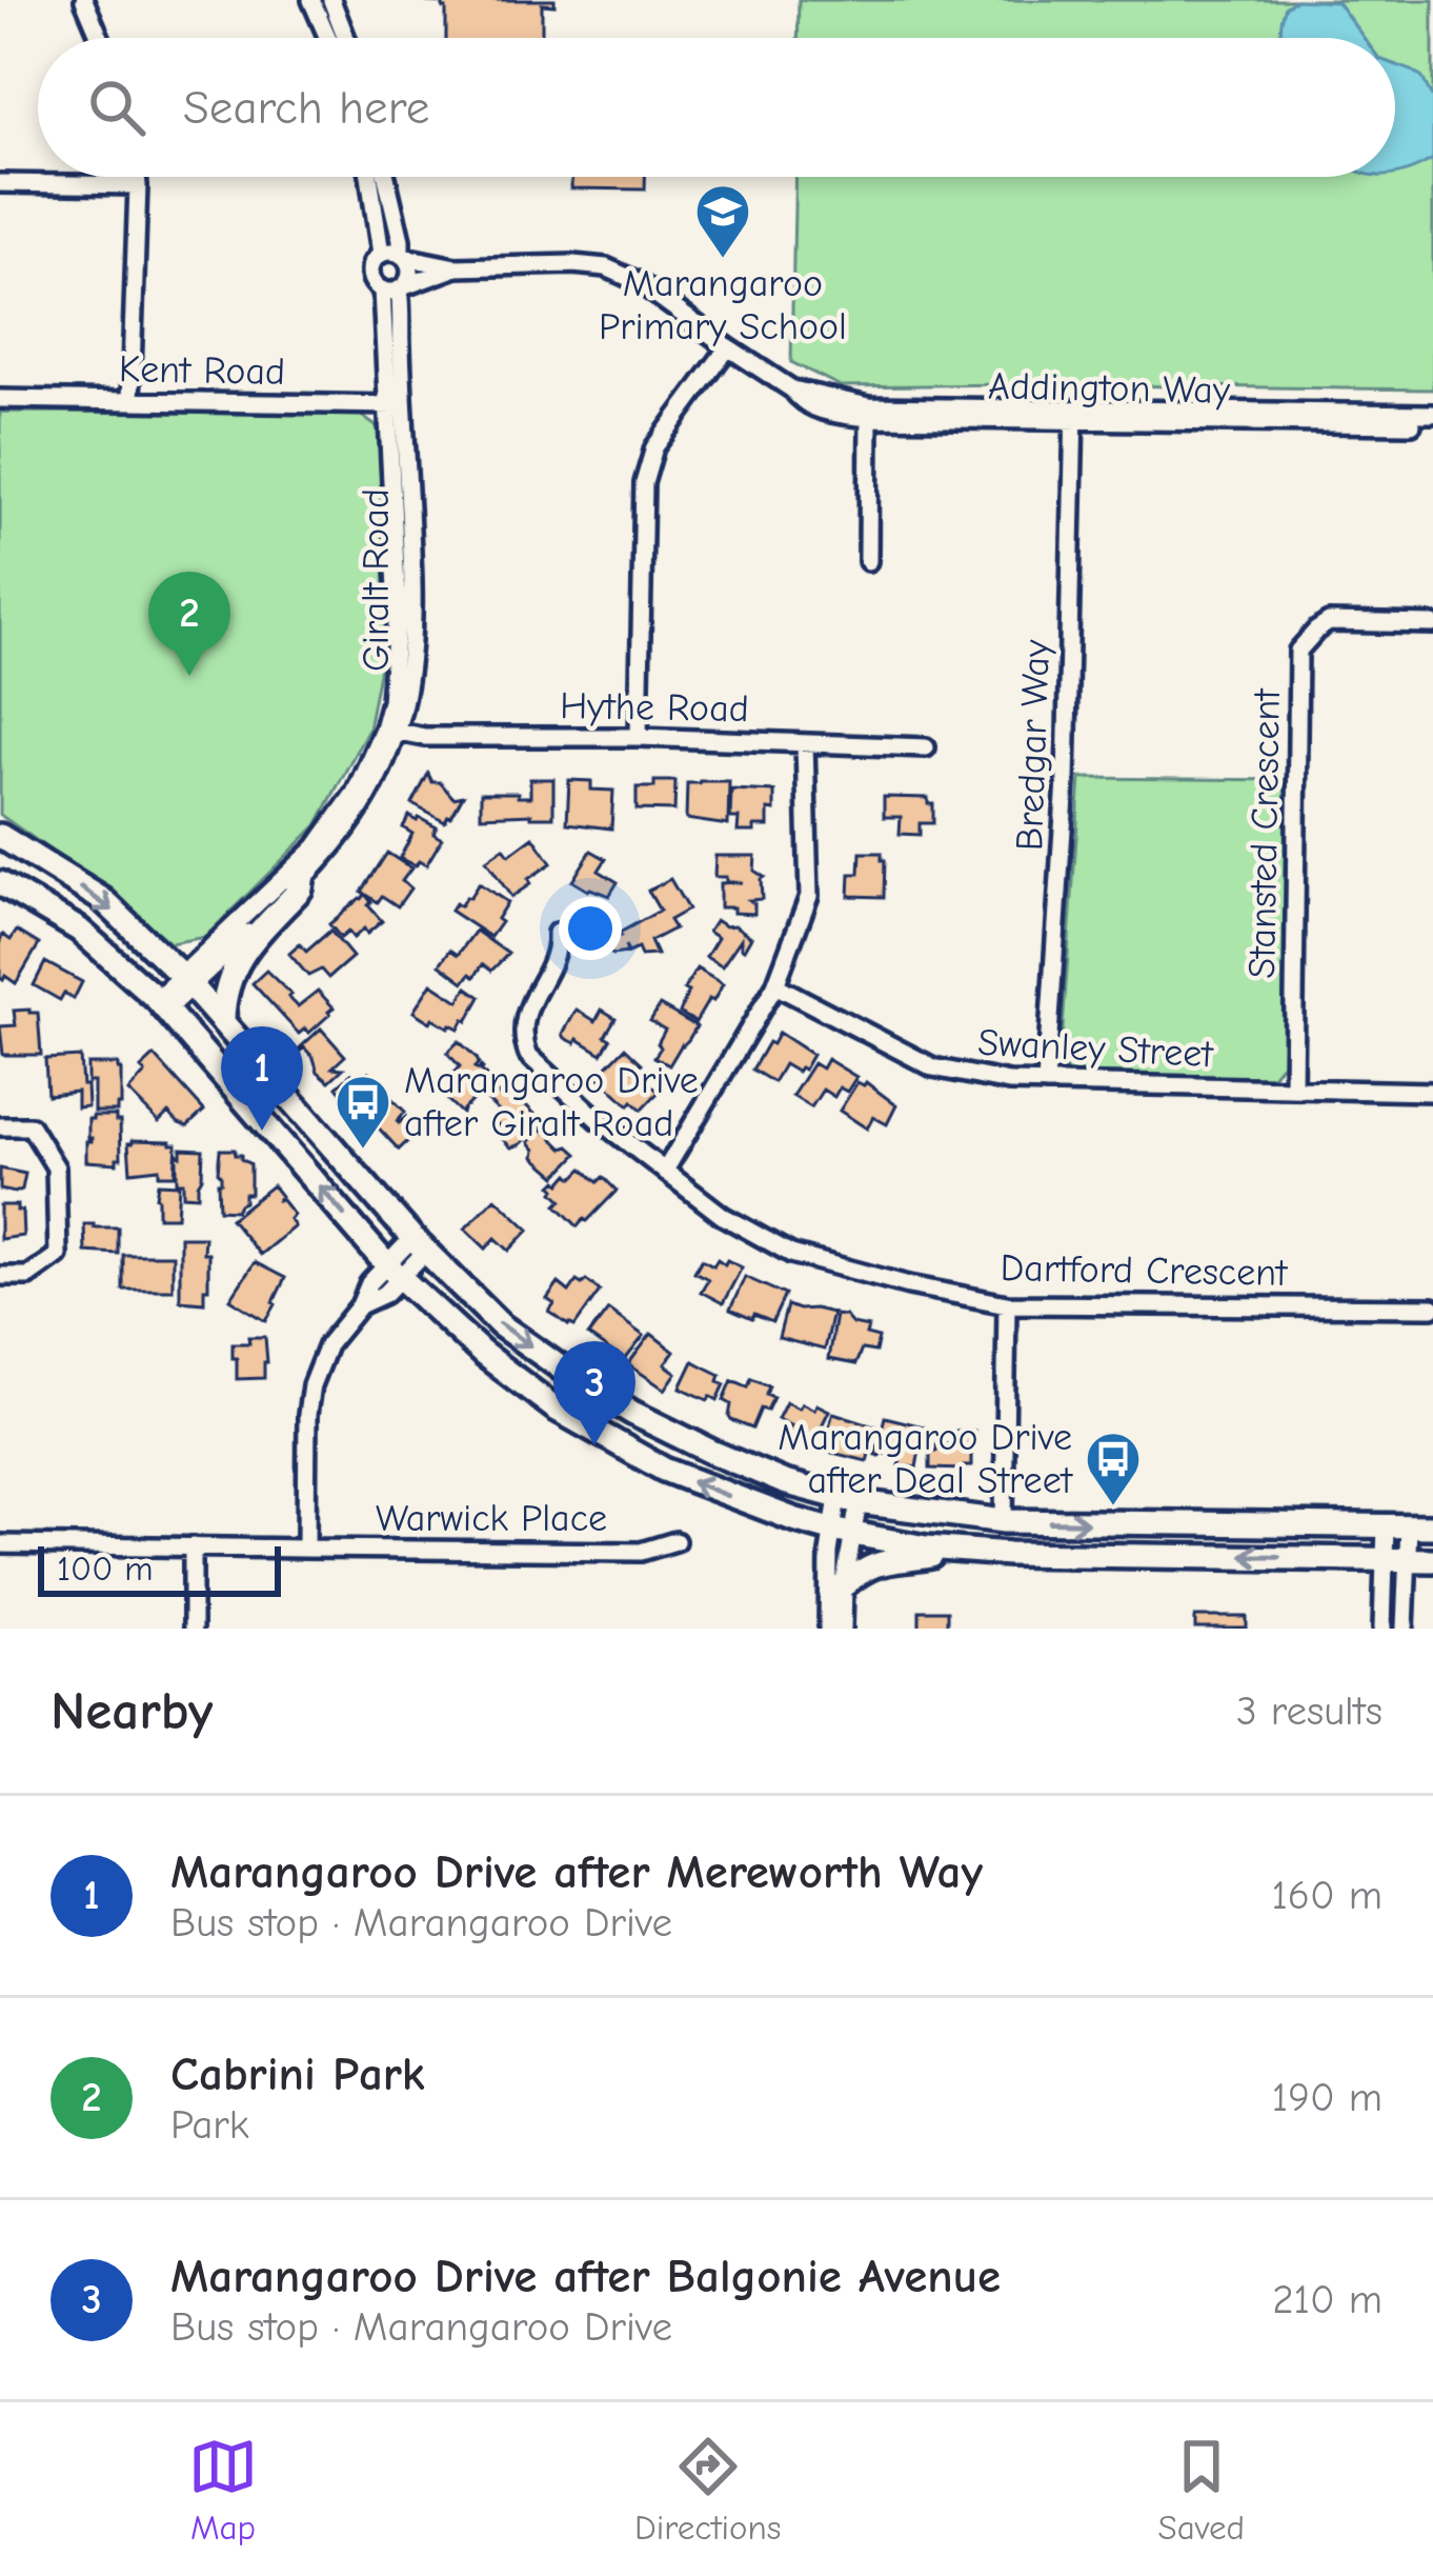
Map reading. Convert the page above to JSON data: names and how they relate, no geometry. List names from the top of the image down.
{
  "streets": {
    "street": [
      "Kent Road",
      "Addington Way",
      "Giralt Road",
      "Hythe Road",
      "Bredgar Way",
      "Stansted Crescent",
      "Swanley Street",
      "Dartford Crescent",
      "Warwick Place"
    ]
  },
  "crossings": [
    ["Kent Road", "Giralt Road"],
    ["Addington Way", "Giralt Road"],
    ["Addington Way", "Bredgar Way"],
    ["Giralt Road", "Hythe Road"],
    ["Bredgar Way", "Swanley Street"],
    ["Stansted Crescent", "Swanley Street"]
  ],
  "places": {
    "school or university": ["Marangaroo Primary School"],
    "bus stop": ["Marangaroo Drive after Giralt Road", "Marangaroo Drive after Deal Street"]
  },
  "scale_bar": "100 m",
  "page": {
    "search": "Search here",
    "pins": ["2", "1", "3"],
    "scale": "100 m",
    "heading": ["Nearby", "3 results"],
    "list": [
      {
        "mark": "1",
        "name": "Marangaroo Drive after Mereworth Way",
        "note": "Bus stop · Marangaroo Drive",
        "value": "160 m"
      },
      {
        "mark": "2",
        "name": "Cabrini Park",
        "note": "Park",
        "value": "190 m"
      },
      {
        "mark": "3",
        "name": "Marangaroo Drive after Balgonie Avenue",
        "note": "Bus stop · Marangaroo Drive",
        "value": "210 m"
      }
    ],
    "nav": ["Map", "Directions", "Saved"]
  }
}
